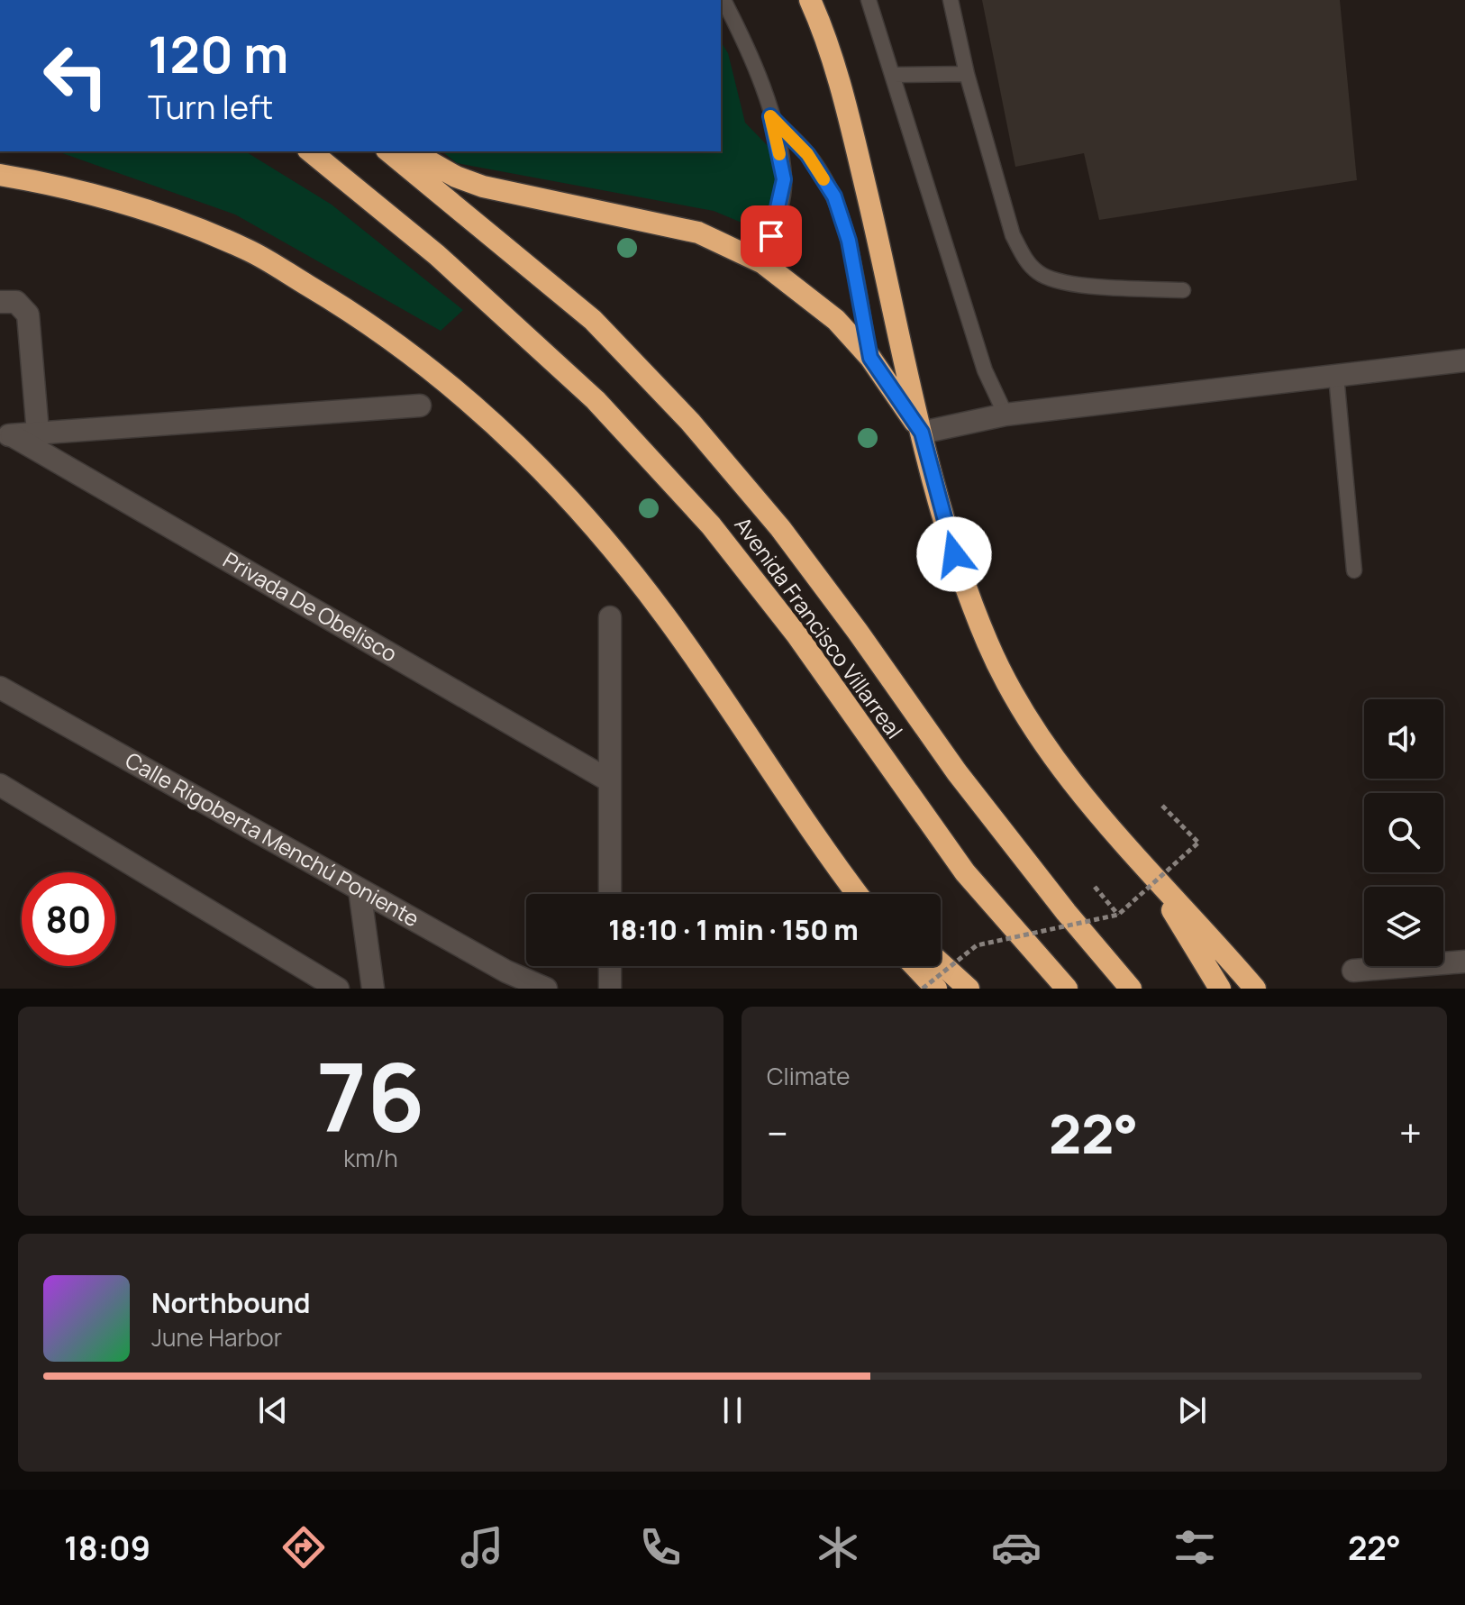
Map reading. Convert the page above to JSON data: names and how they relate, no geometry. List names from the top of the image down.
{
  "streets": {
    "highway": ["Avenida Francisco Villarreal"],
    "street": ["Privada De Obelisco", "Calle Rigoberta Menchú Poniente"]
  },
  "page": {
    "turn": ["120 m", "Turn left"],
    "limit": "80",
    "trip": "18:10 · 1 min · 150 m",
    "tile": [
      ["76", "km/h"],
      "Climate"
    ],
    "heat": ["−", "22°", "+"],
    "song": ["Northbound", "June Harbor"],
    "tabs": ["18:09", "22°"]
  }
}
